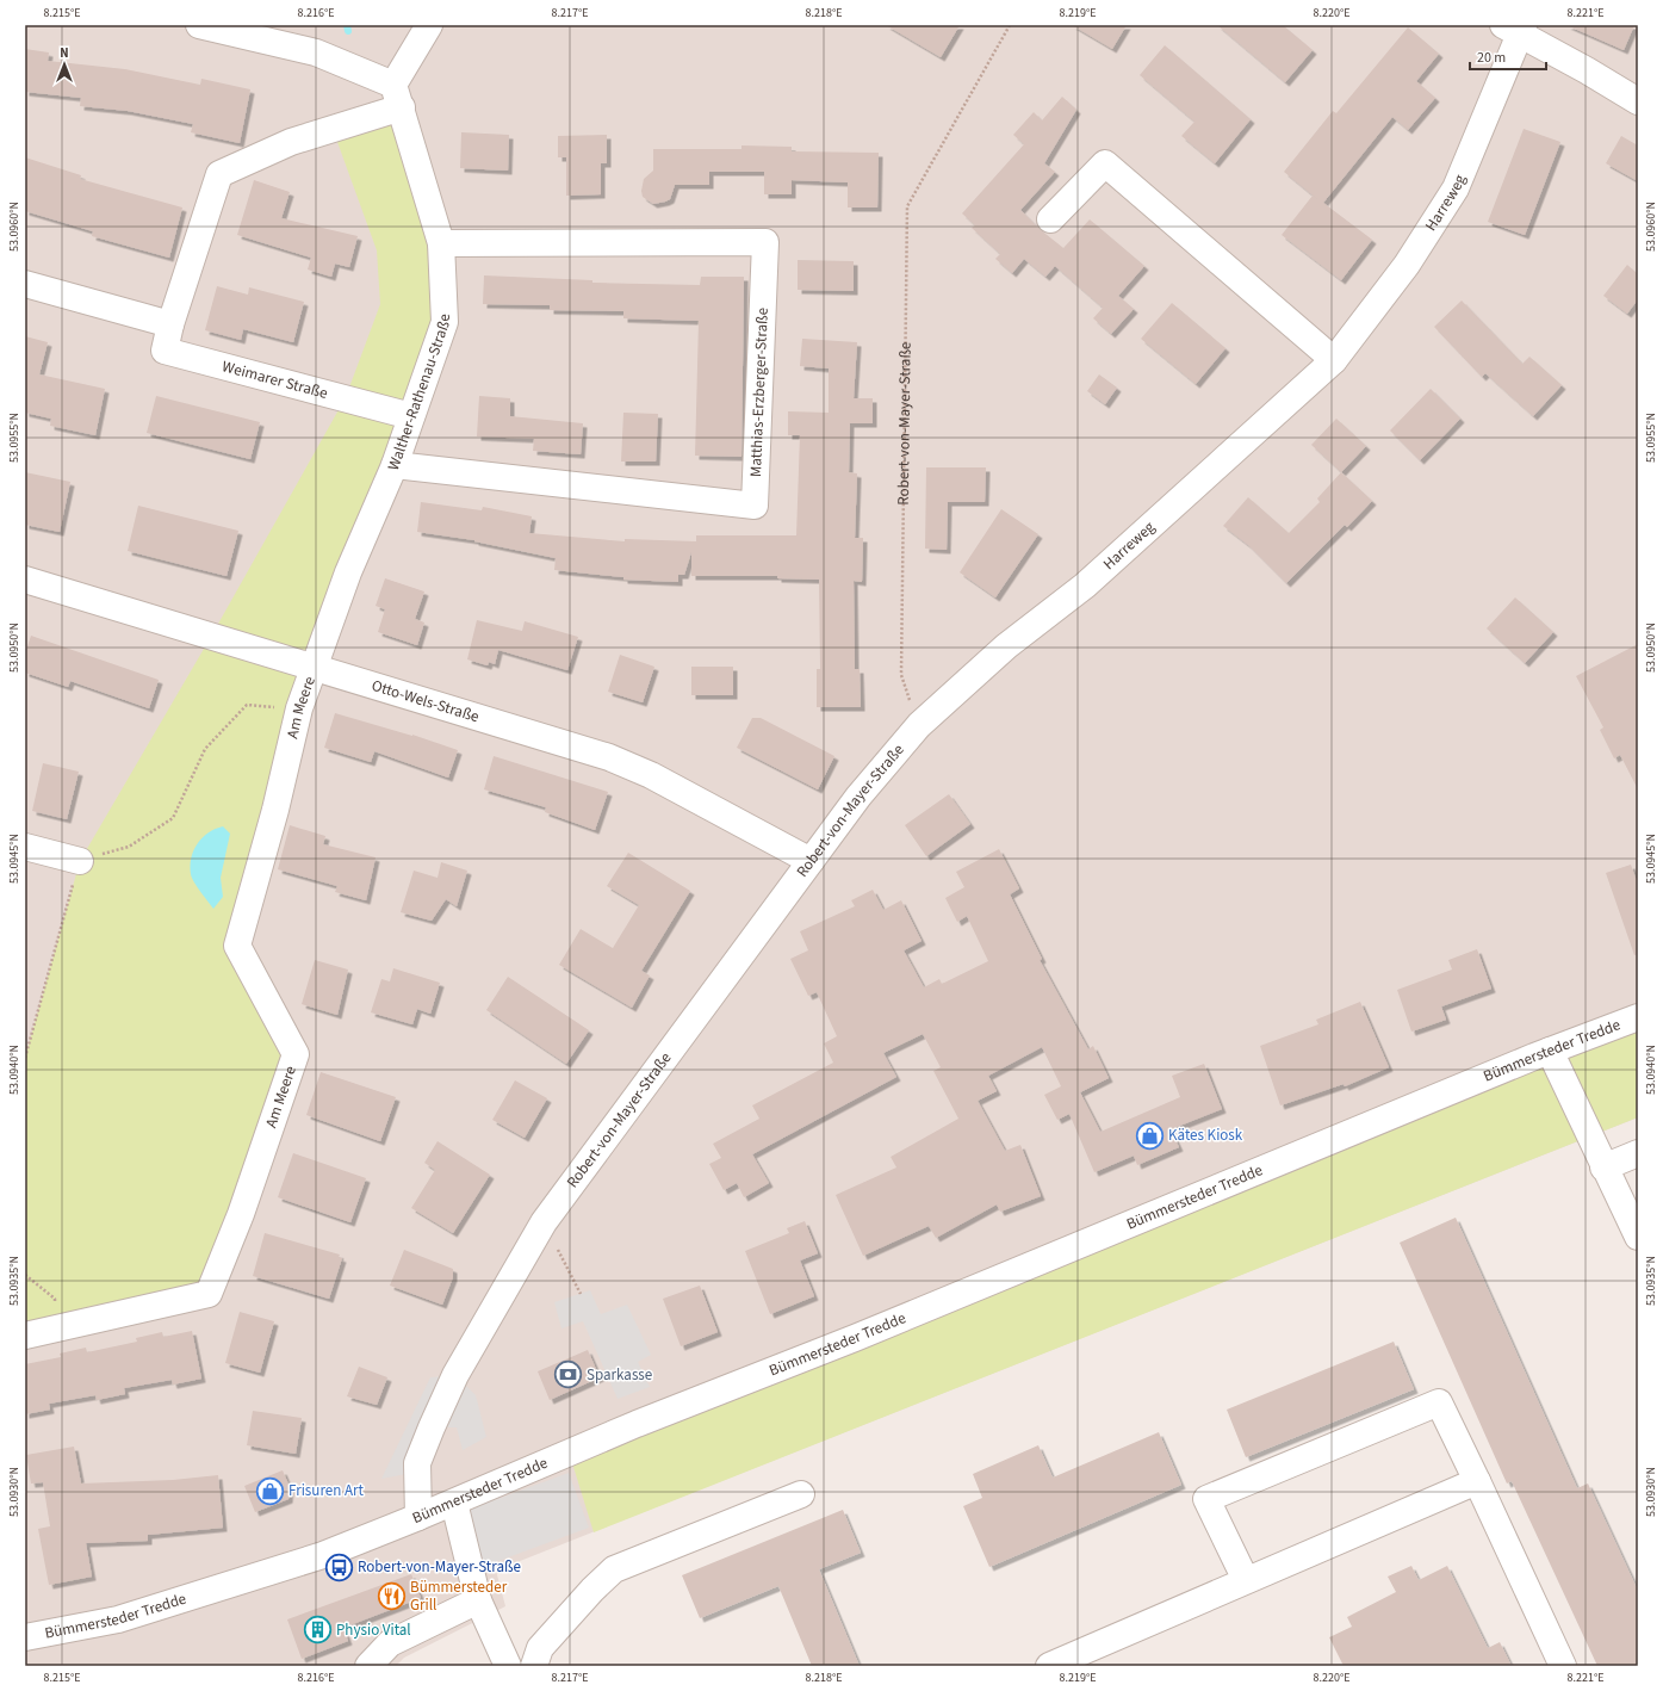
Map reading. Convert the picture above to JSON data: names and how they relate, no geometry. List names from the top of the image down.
{
  "streets": {
    "street": [
      "Harreweg",
      "Weimarer Straße",
      "Walther-Rathenau-Straße",
      "Matthias-Erzberger-Straße",
      "Robert-von-Mayer-Straße",
      "Otto-Wels-Straße",
      "Am Meere",
      "Bümmersteder Tredde"
    ]
  },
  "crossings": [
    ["Harreweg", "Robert-von-Mayer-Straße"],
    ["Weimarer Straße", "Walther-Rathenau-Straße"],
    ["Walther-Rathenau-Straße", "Matthias-Erzberger-Straße"],
    ["Walther-Rathenau-Straße", "Otto-Wels-Straße"],
    ["Walther-Rathenau-Straße", "Am Meere"],
    ["Robert-von-Mayer-Straße", "Otto-Wels-Straße"],
    ["Robert-von-Mayer-Straße", "Bümmersteder Tredde"],
    ["Otto-Wels-Straße", "Am Meere"]
  ],
  "places": {
    "shop": ["Kätes Kiosk", "Frisuren Art"],
    "bank": ["Sparkasse"],
    "bus stop": ["Robert-von-Mayer-Straße"],
    "restaurant": ["Bümmersteder Grill"],
    "building": ["Physio Vital"]
  },
  "scale_bar": "20 m",
  "north": "top",
  "coordinates": [
    "8.215°E",
    "8.216°E",
    "8.217°E",
    "8.218°E",
    "8.219°E",
    "8.220°E",
    "8.221°E",
    "53.0960°N",
    "53.0955°N",
    "53.0950°N",
    "53.0945°N",
    "53.0940°N",
    "53.0935°N",
    "53.0930°N"
  ]
}
